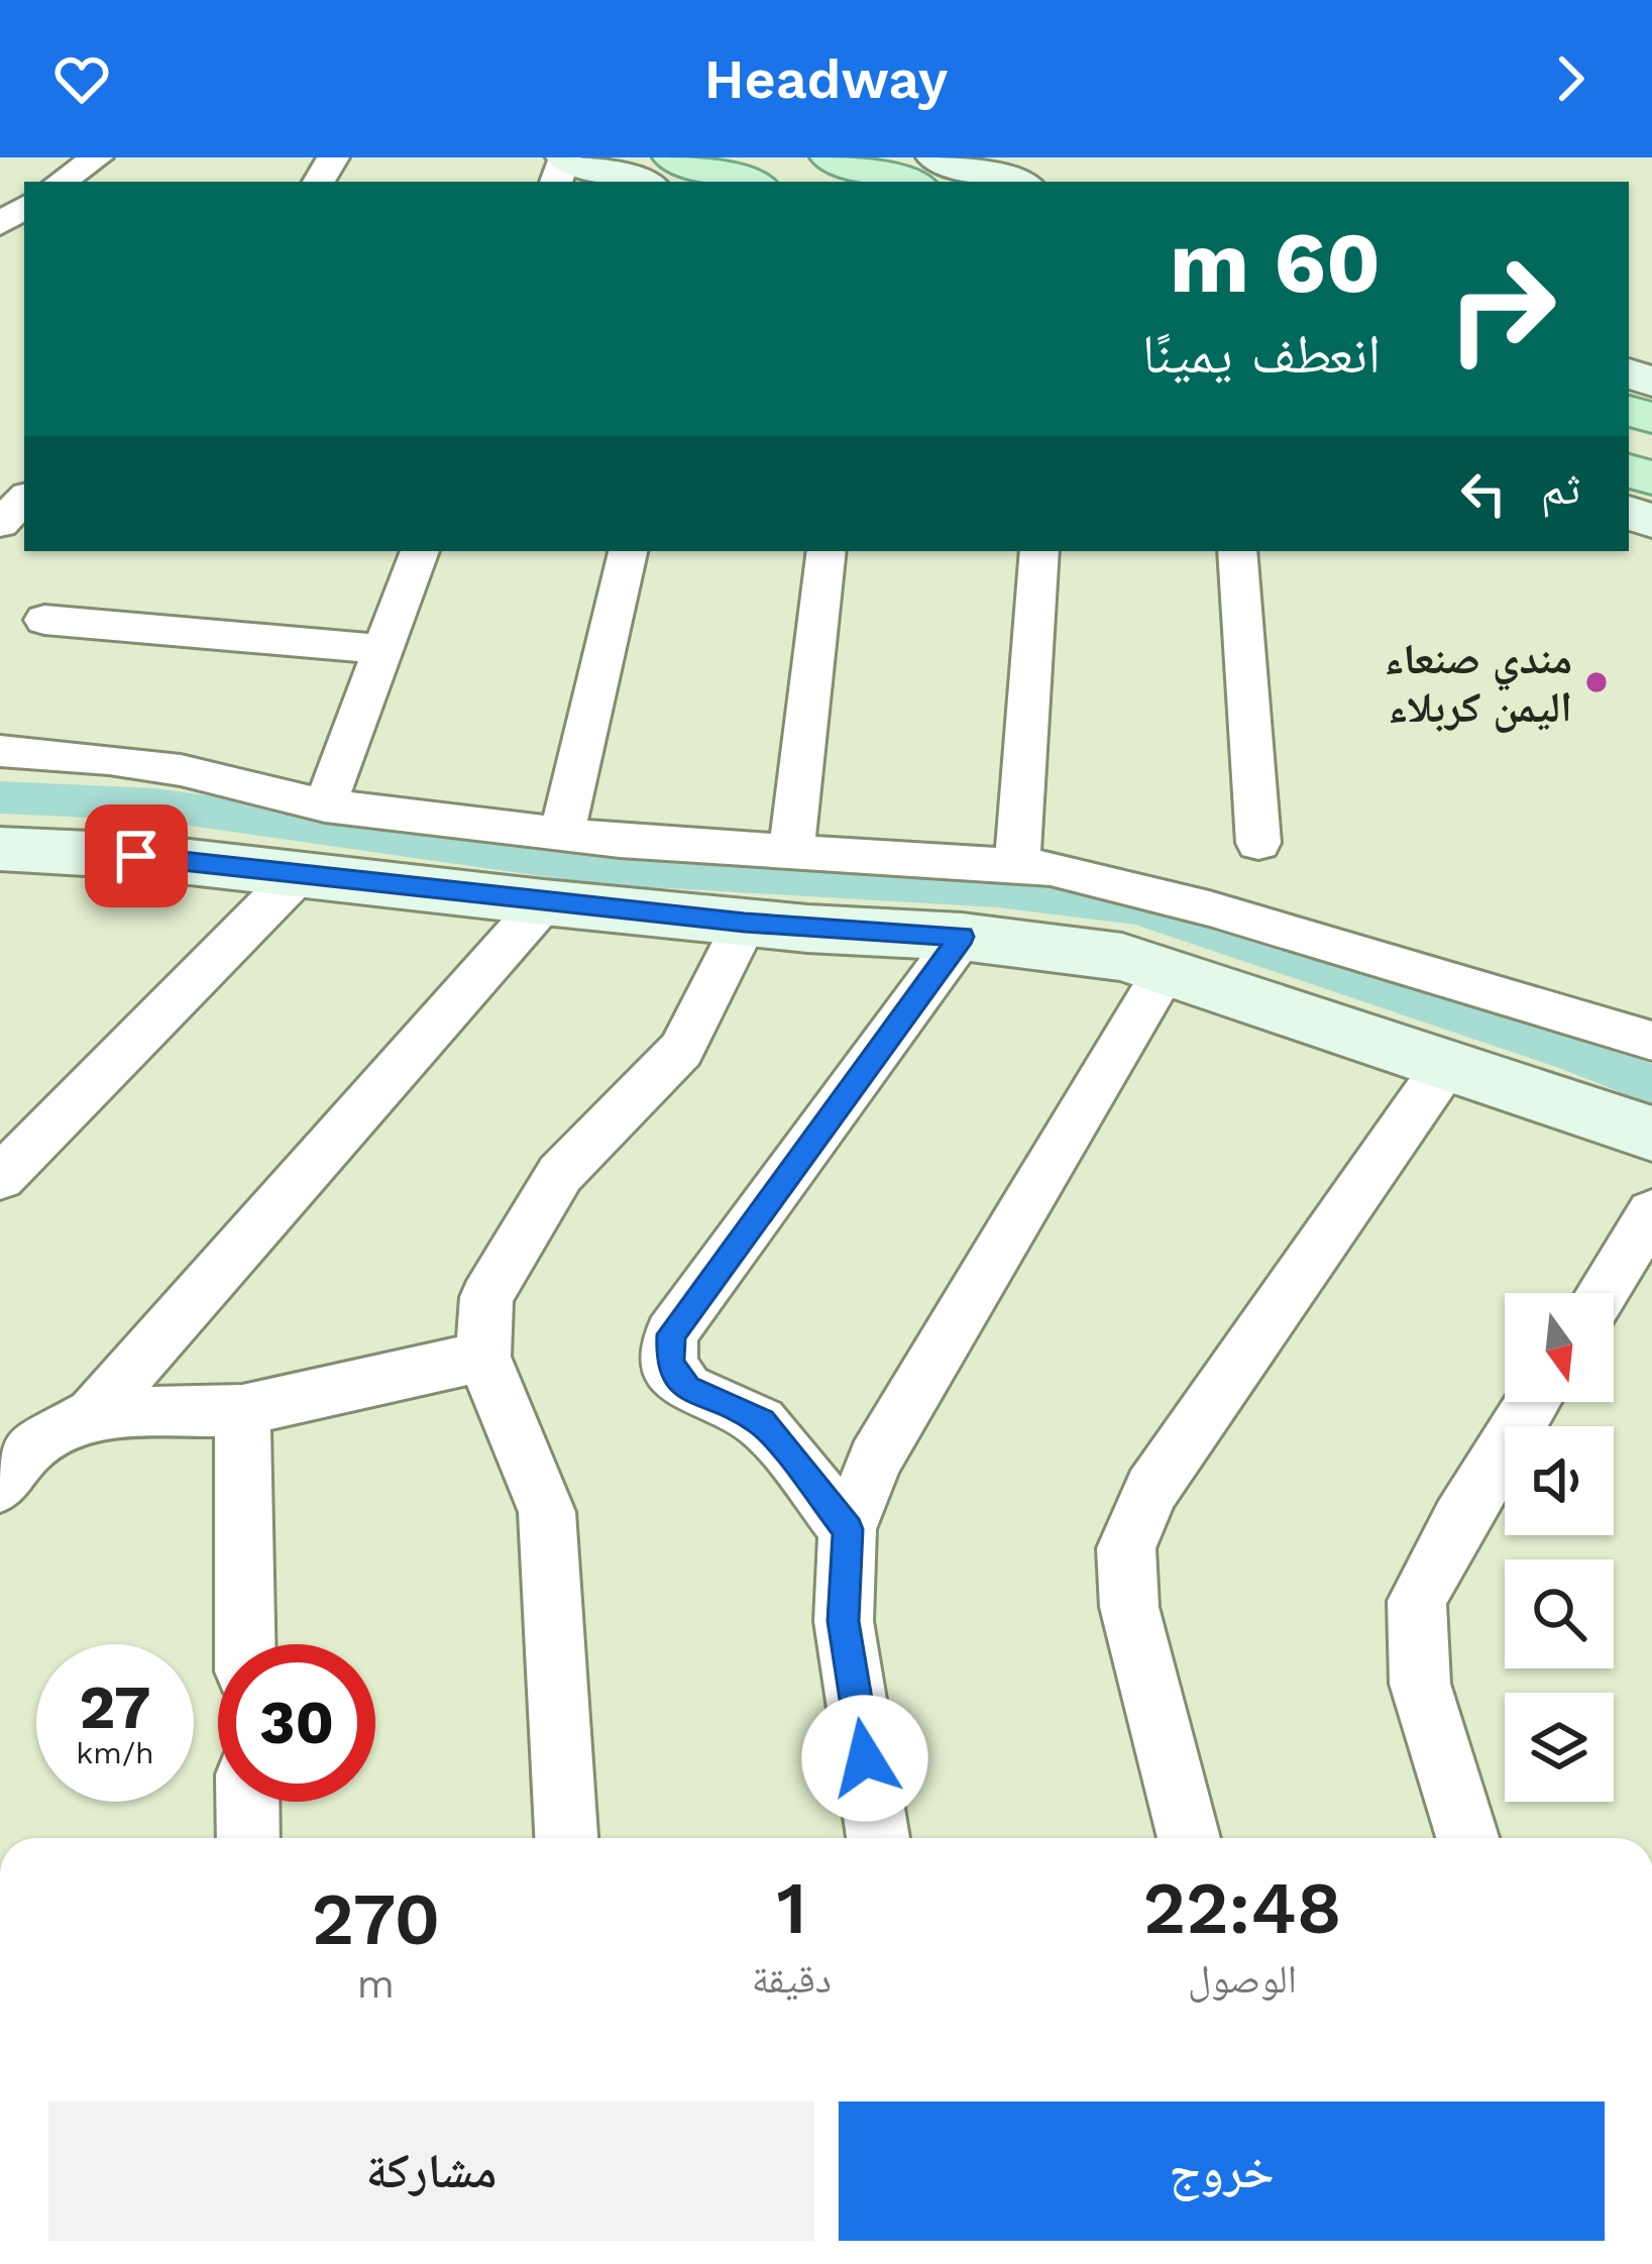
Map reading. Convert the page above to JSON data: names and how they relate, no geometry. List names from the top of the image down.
{
  "places": ["مندي صنعاء اليمن كربلاء"],
  "north": "bottom",
  "page": {
    "header": "Headway",
    "turn": ["60 m", "انعطف يمينًا"],
    "then": "ثم",
    "speed": "27 km/h",
    "limit": "30",
    "eta": [
      "22:48",
      "الوصول",
      "1",
      "دقيقة",
      "270",
      "m"
    ],
    "buttons": ["خروج", "مشاركة"]
  }
}
